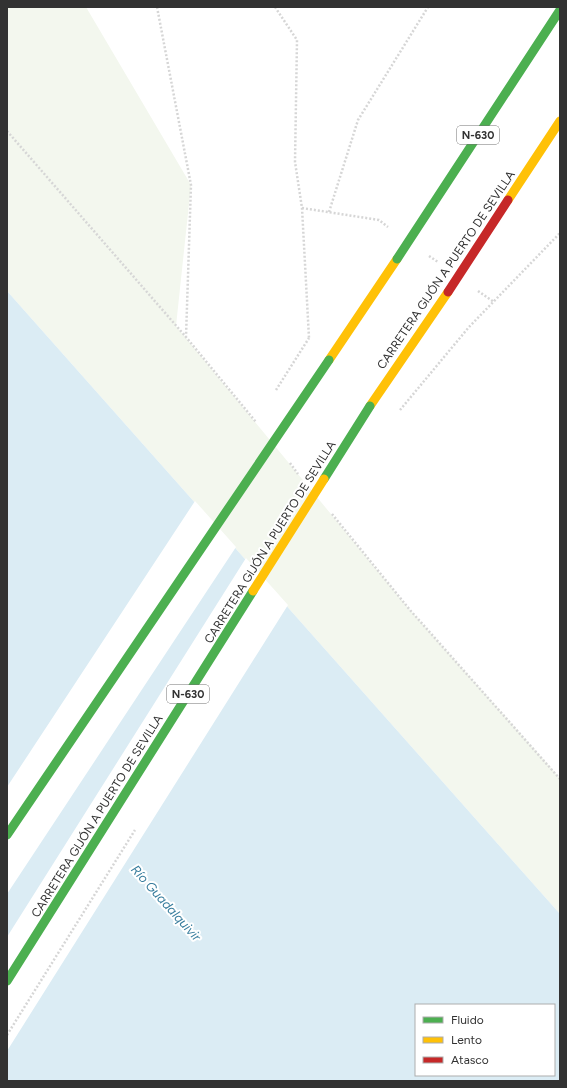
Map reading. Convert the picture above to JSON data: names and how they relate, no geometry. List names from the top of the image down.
{
  "streets": {
    "highway": ["N-630", "CARRETERA GIJÓN A PUERTO DE SEVILLA"]
  },
  "water": ["Río Guadalquivir"],
  "legend": ["Fluido", "Lento", "Atasco"]
}
